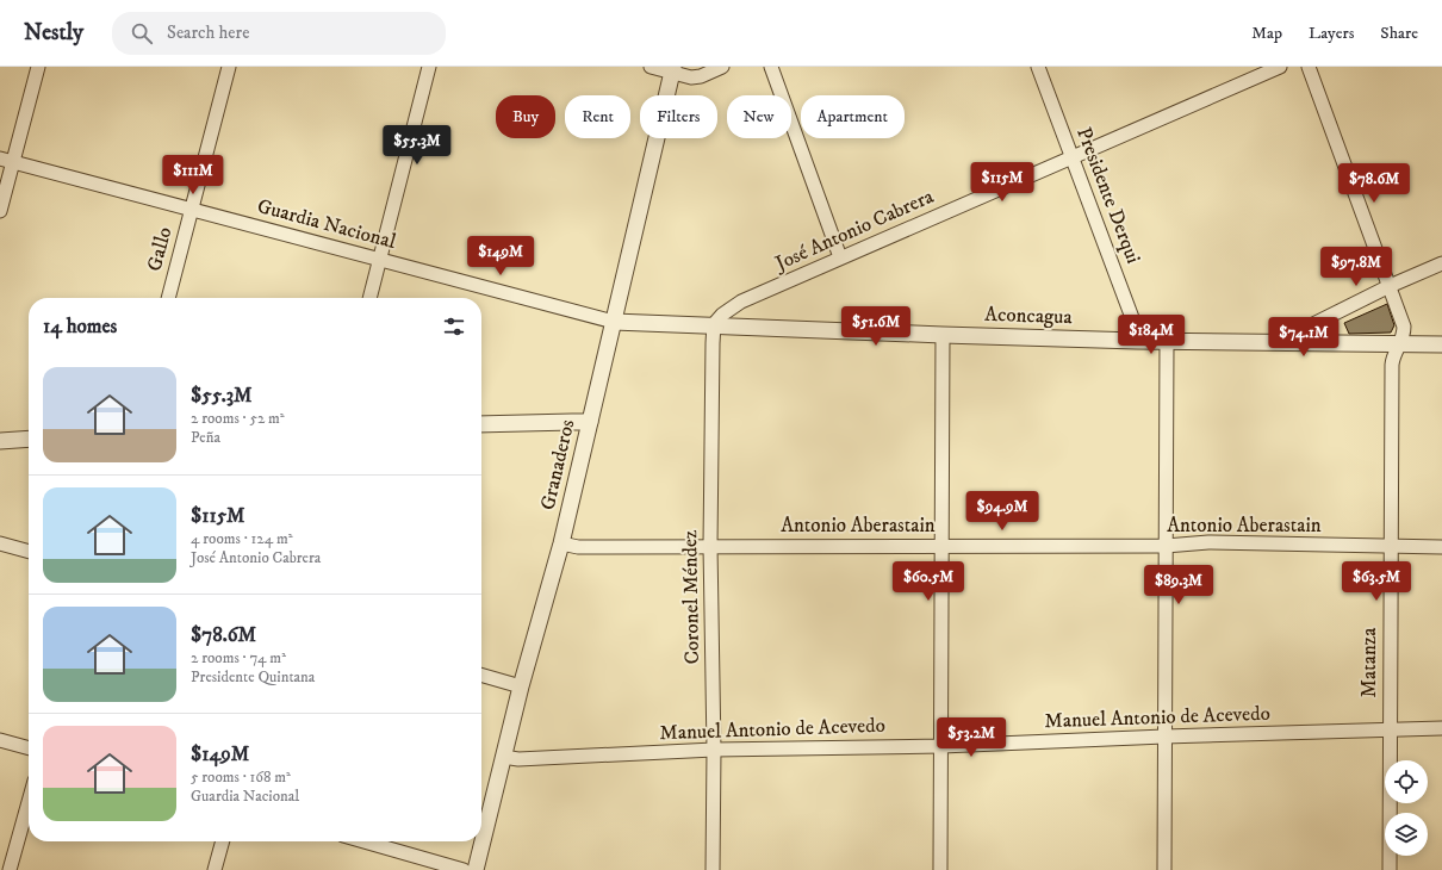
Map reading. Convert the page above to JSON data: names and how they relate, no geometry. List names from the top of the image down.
{
  "streets": {
    "street": [
      "Presidente Derqui",
      "Guardia Nacional",
      "José Antonio Cabrera",
      "Gallo",
      "Aconcagua",
      "Granaderos",
      "Antonio Aberastain",
      "Coronel Méndez",
      "Matanza",
      "Manuel Antonio de Acevedo"
    ]
  },
  "crossings": [
    ["Presidente Derqui", "José Antonio Cabrera"],
    ["Presidente Derqui", "Aconcagua"],
    ["Guardia Nacional", "Gallo"],
    ["Guardia Nacional", "Aconcagua"],
    ["Guardia Nacional", "Granaderos"],
    ["José Antonio Cabrera", "Aconcagua"],
    ["José Antonio Cabrera", "Coronel Méndez"],
    ["Aconcagua", "Granaderos"],
    ["Aconcagua", "Coronel Méndez"],
    ["Aconcagua", "Matanza"],
    ["Granaderos", "Antonio Aberastain"],
    ["Granaderos", "Manuel Antonio de Acevedo"],
    ["Antonio Aberastain", "Coronel Méndez"],
    ["Antonio Aberastain", "Matanza"],
    ["Coronel Méndez", "Manuel Antonio de Acevedo"],
    ["Matanza", "Manuel Antonio de Acevedo"]
  ],
  "page": {
    "header": "Nestly",
    "search": "Search here",
    "nav": ["Map", "Layers", "Share"],
    "chip": [
      "Buy",
      "Rent",
      "Filters",
      "New",
      "Apartment"
    ],
    "price": [
      "$55.3M",
      "$111M",
      "$115M",
      "$78.6M",
      "$149M",
      "$97.8M",
      "$51.6M",
      "$184M",
      "$74.1M",
      "$94.9M",
      "$60.5M",
      "$63.5M",
      "$89.3M",
      "$53.2M"
    ],
    "heading": "14 homes",
    "list": [
      {
        "name": "$55.3M",
        "note": "2 rooms · 52 m² · Peña"
      },
      {
        "name": "$115M",
        "note": "4 rooms · 124 m² · José Antonio Cabrera"
      },
      {
        "name": "$78.6M",
        "note": "2 rooms · 74 m² · Presidente Quintana"
      },
      {
        "name": "$149M",
        "note": "5 rooms · 168 m² · Guardia Nacional"
      }
    ]
  }
}
